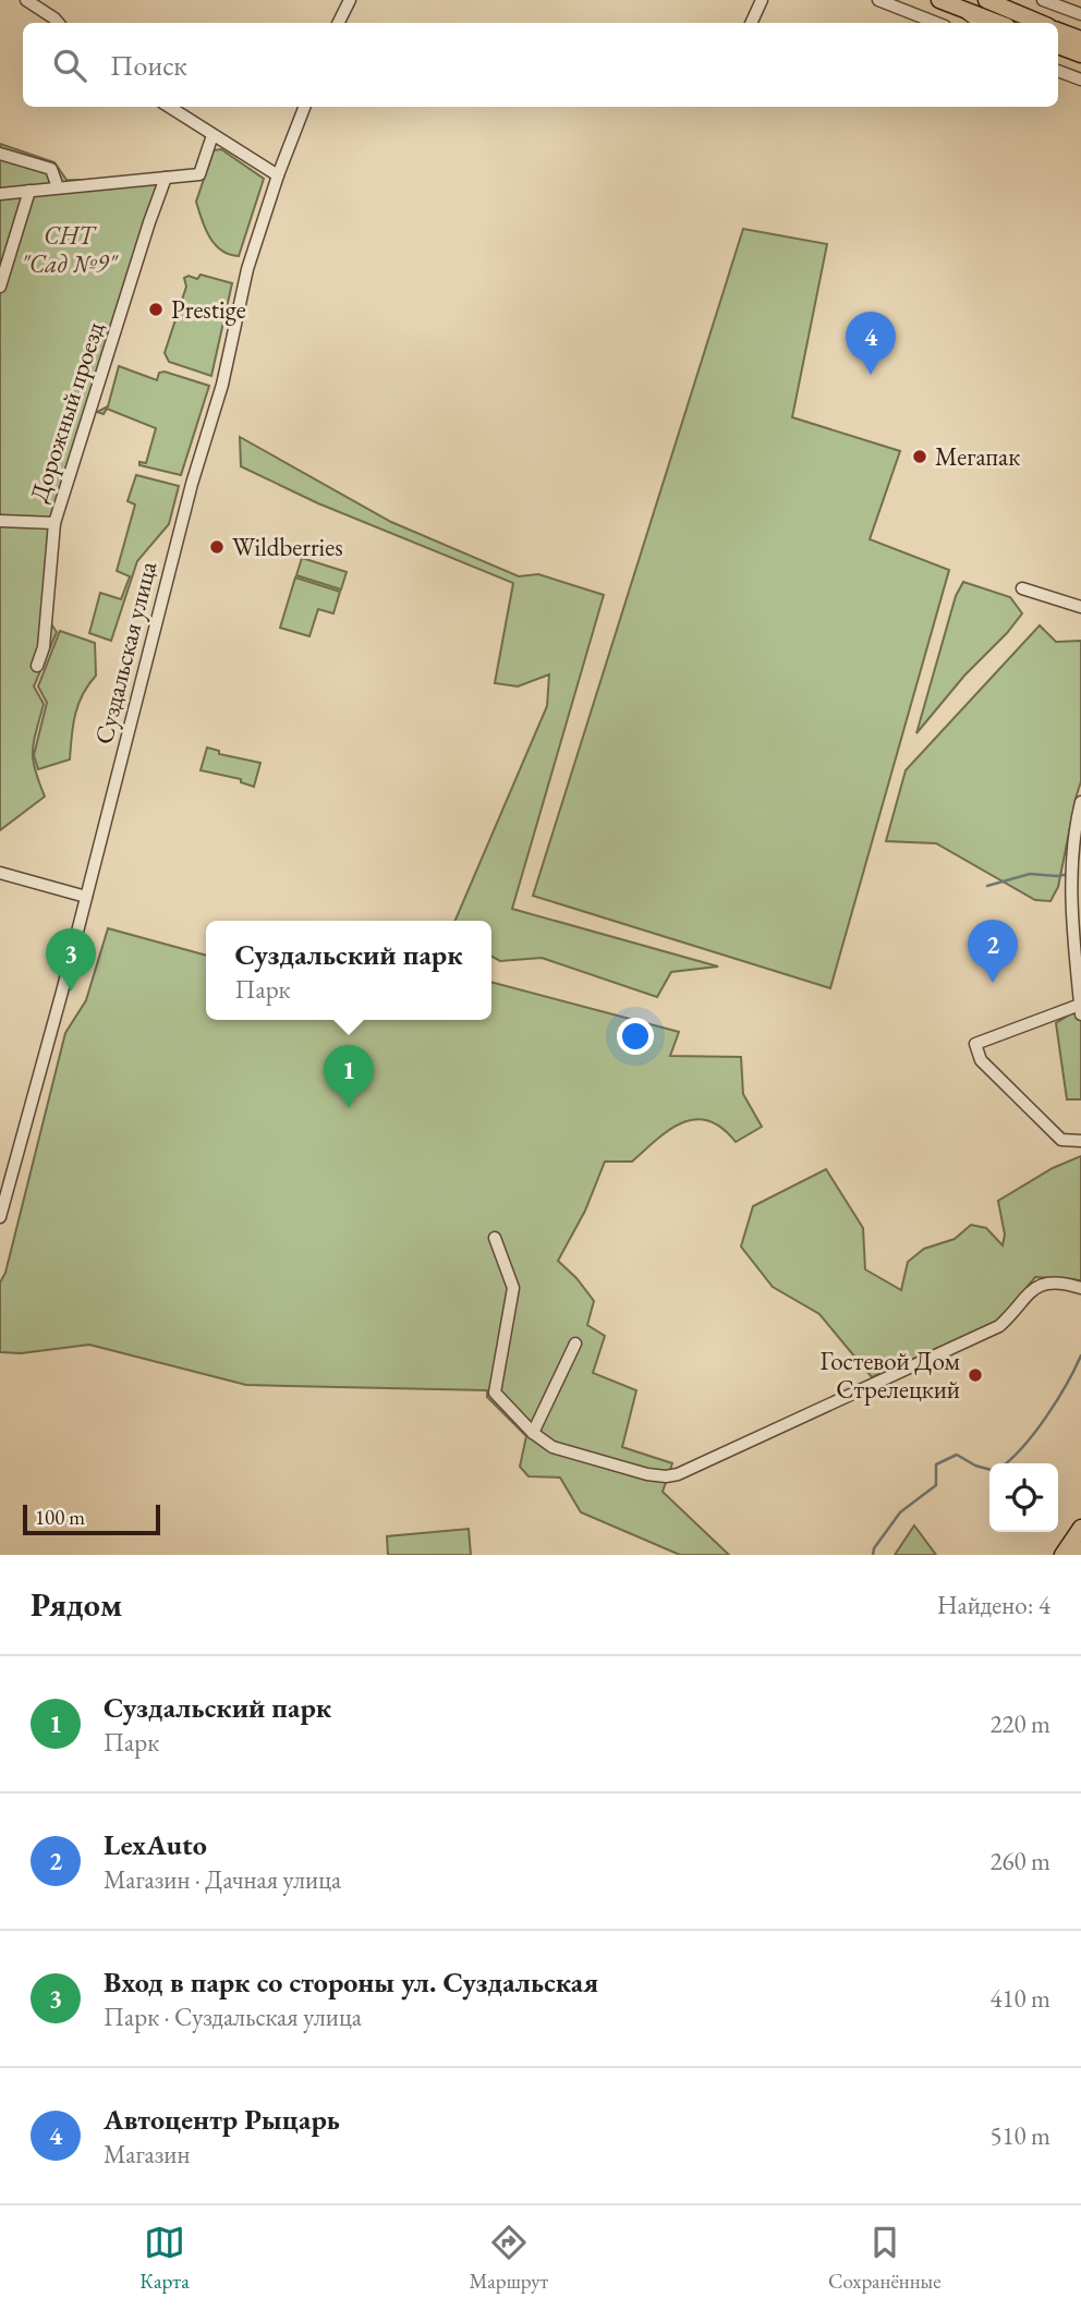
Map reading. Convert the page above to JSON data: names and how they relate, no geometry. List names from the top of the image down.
{
  "streets": {
    "street": ["Дорожный проезд", "Суздальская улица"]
  },
  "parks": ["СНТ \"Сад №9\""],
  "places": [
    "Prestige",
    "Мегапак",
    "Wildberries",
    "Гостевой Дом Стрелецкий"
  ],
  "scale_bar": "100 m",
  "page": {
    "search": "Поиск",
    "pins": [
      "4",
      "2",
      "3",
      "1"
    ],
    "popup": ["Суздальский парк", "Парк"],
    "scale": "100 m",
    "heading": ["Рядом", "Найдено: 4"],
    "list": [
      {
        "mark": "1",
        "name": "Суздальский парк",
        "note": "Парк",
        "value": "220 m"
      },
      {
        "mark": "2",
        "name": "LexAuto",
        "note": "Магазин · Дачная улица",
        "value": "260 m"
      },
      {
        "mark": "3",
        "name": "Вход в парк со стороны ул. Суздальская",
        "note": "Парк · Суздальская улица",
        "value": "410 m"
      },
      {
        "mark": "4",
        "name": "Автоцентр Рыцарь",
        "note": "Магазин",
        "value": "510 m"
      }
    ],
    "nav": ["Карта", "Маршрут", "Сохранённые"]
  }
}
